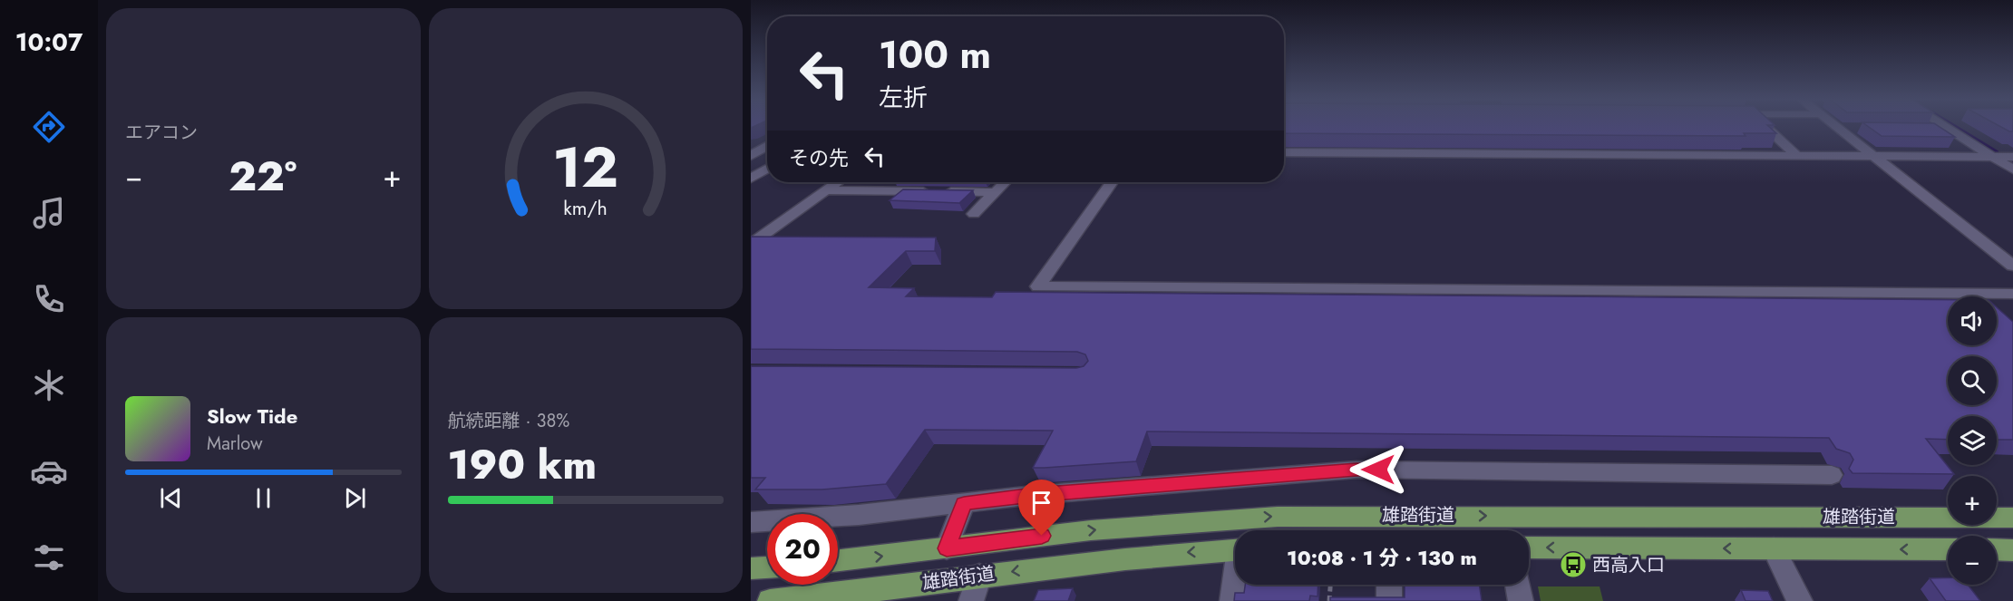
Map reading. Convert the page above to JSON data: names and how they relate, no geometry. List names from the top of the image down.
{
  "streets": {
    "main road": ["雄踏街道"]
  },
  "places": {
    "bus stop": ["西高入口"]
  },
  "page": {
    "tabs": "10:07",
    "tile": [
      "エアコン",
      ["航続距離 · 38%", "190 km"]
    ],
    "turn": ["100 m", "左折"],
    "then": "その先",
    "heat": ["−", "22°", "+"],
    "map_buttons": ["+", "−"],
    "song": ["Slow Tide", "Marlow"],
    "limit": "20",
    "trip": "10:08 · 1 分 · 130 m",
    "gauge": ["12", "km/h"]
  }
}
